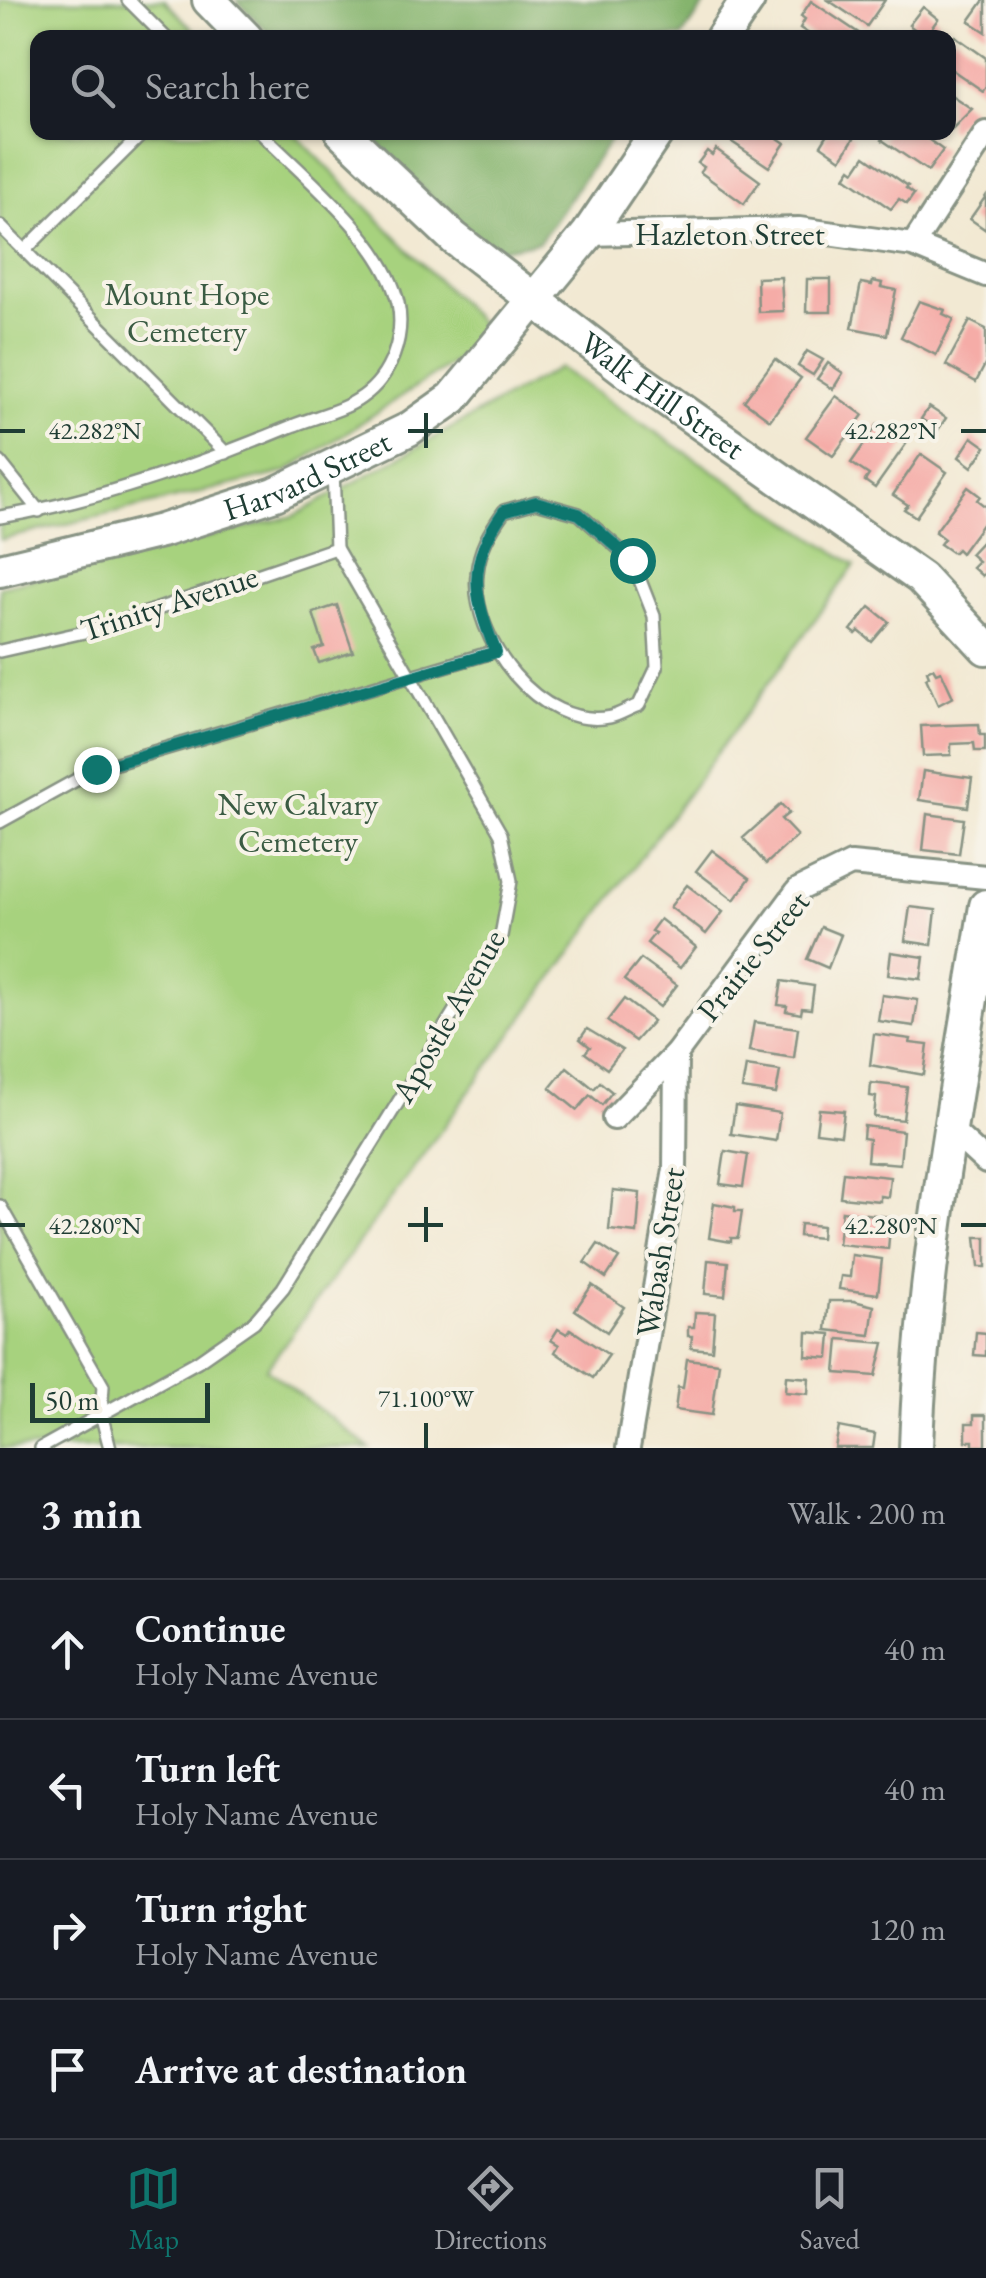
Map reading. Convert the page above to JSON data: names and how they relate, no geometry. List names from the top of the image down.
{
  "streets": {
    "main road": ["Walk Hill Street", "Harvard Street"],
    "street": ["Hazleton Street", "Prairie Street", "Wabash Street"],
    "lane": ["Trinity Avenue", "Apostle Avenue"]
  },
  "crossings": [
    ["Hazleton Street", "Harvard Street"],
    ["Walk Hill Street", "Harvard Street"],
    ["Harvard Street", "Apostle Avenue"],
    ["Trinity Avenue", "Apostle Avenue"],
    ["Prairie Street", "Wabash Street"]
  ],
  "parks": ["Mount Hope Cemetery", "New Calvary Cemetery"],
  "scale_bar": "50 m",
  "page": {
    "search": "Search here",
    "scale": "50 m",
    "heading": ["3 min", "Walk · 200 m"],
    "list": [
      ["Continue", "Holy Name Avenue", "40 m"],
      ["Turn left", "Holy Name Avenue", "40 m"],
      ["Turn right", "Holy Name Avenue", "120 m"],
      "Arrive at destination"
    ],
    "nav": ["Map", "Directions", "Saved"]
  },
  "coordinates": ["42.282°N", "42.280°N", "71.100°W"]
}
